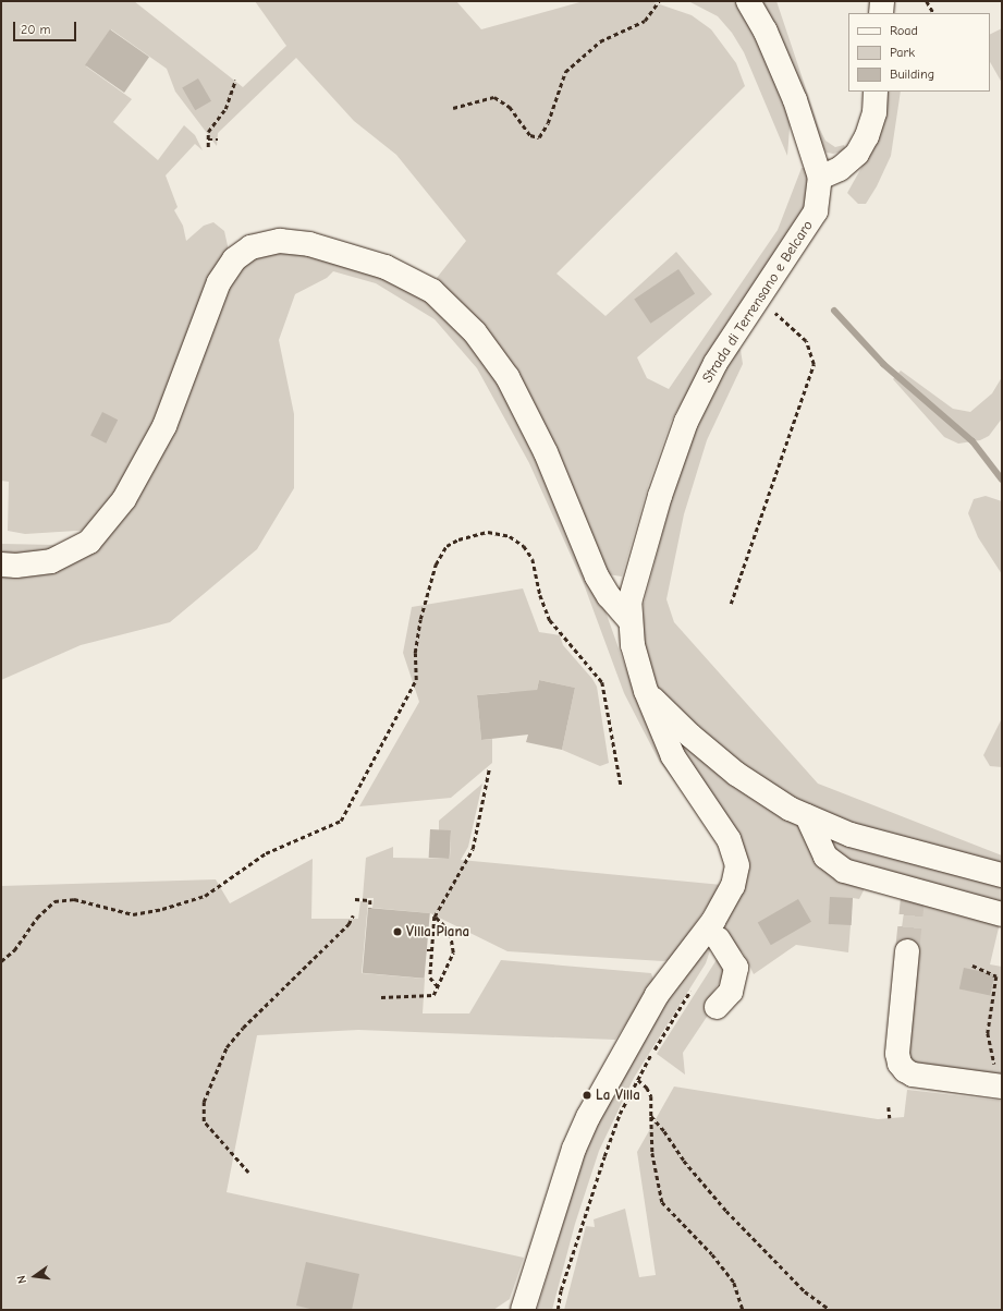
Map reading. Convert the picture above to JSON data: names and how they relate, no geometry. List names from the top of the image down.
{
  "streets": {
    "street": ["Strada di Terrensano e Belcaro"]
  },
  "places": ["Villa Piana", "La Villa"],
  "legend": ["Road", "Park", "Building"],
  "scale_bar": "20 m",
  "north": "left"
}
